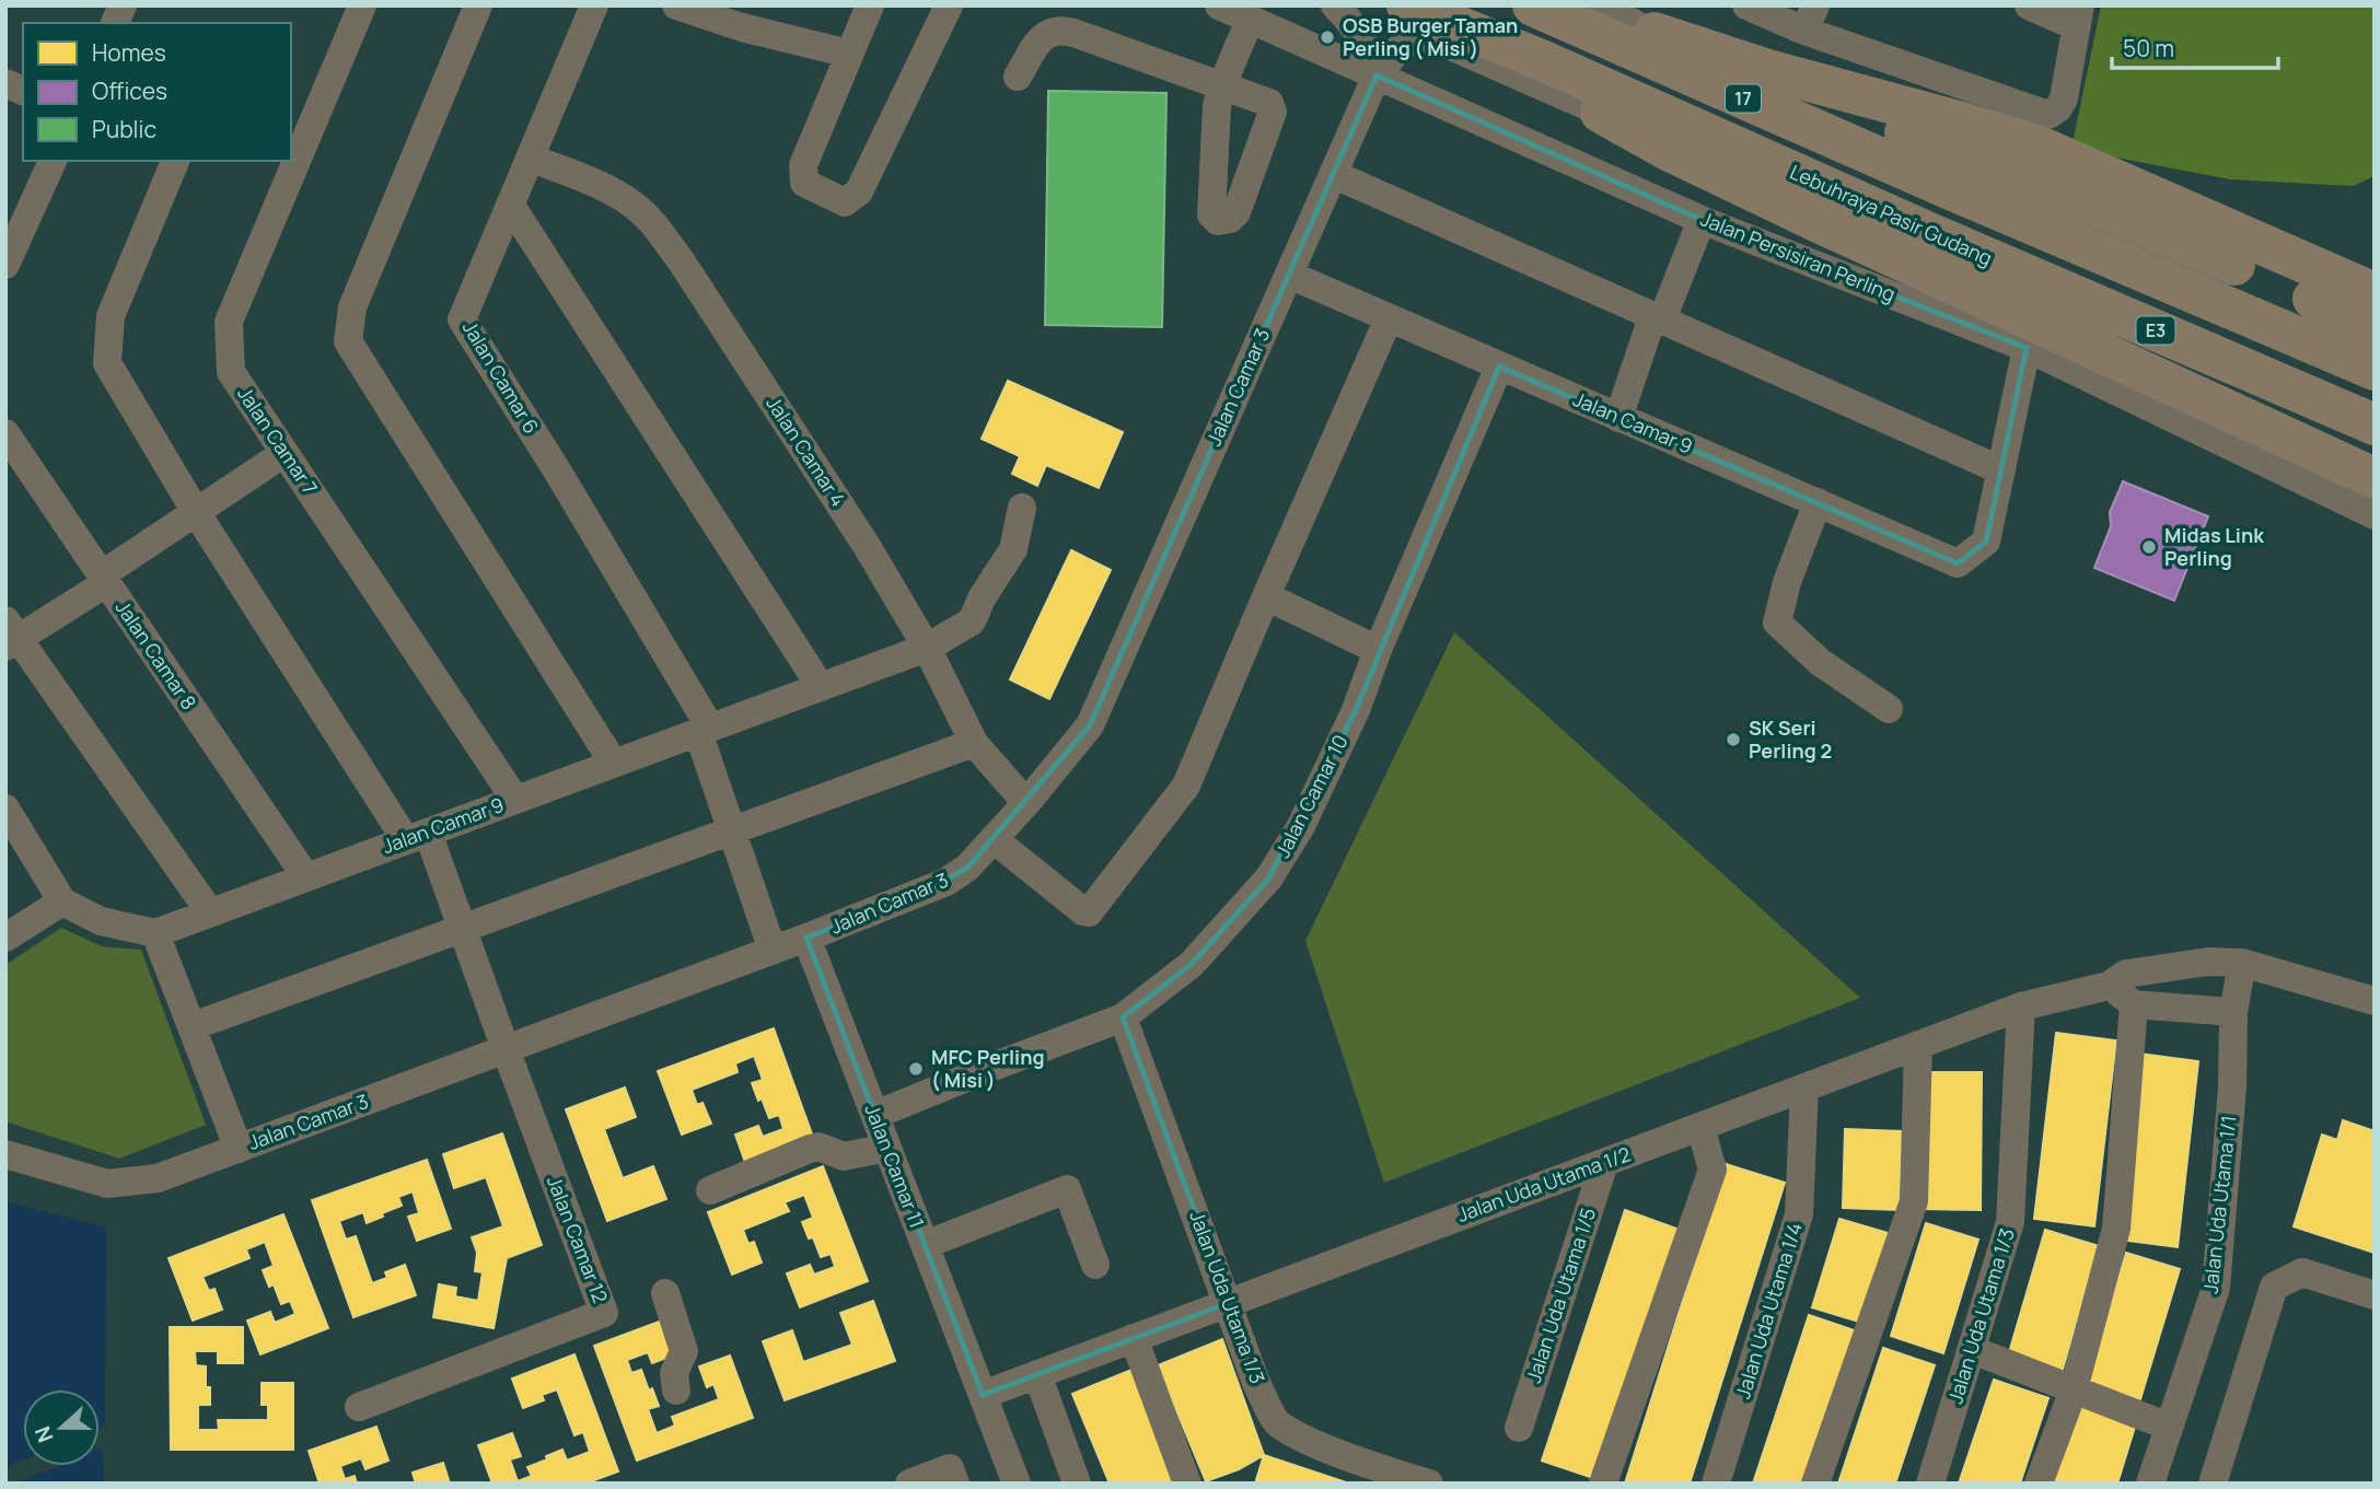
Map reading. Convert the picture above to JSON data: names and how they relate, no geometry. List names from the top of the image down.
{
  "streets": {
    "highway": ["17", "Lebuhraya Pasir Gudang", "E3"],
    "street": [
      "Jalan Persisiran Perling",
      "Jalan Camar 6",
      "Jalan Camar 3",
      "Jalan Camar 9",
      "Jalan Camar 7",
      "Jalan Camar 4",
      "Jalan Camar 8",
      "Jalan Camar 10",
      "Jalan Camar 11",
      "Jalan Uda Utama 1/2",
      "Jalan Uda Utama 1/1",
      "Jalan Camar 12",
      "Jalan Uda Utama 1/5",
      "Jalan Uda Utama 1/3",
      "Jalan Uda Utama 1/4"
    ]
  },
  "crossings": [
    ["Jalan Persisiran Perling", "Jalan Camar 3"],
    ["Jalan Camar 6", "Jalan Camar 9"],
    ["Jalan Camar 6", "Jalan Camar 4"],
    ["Jalan Camar 3", "Jalan Camar 9"],
    ["Jalan Camar 3", "Jalan Camar 4"],
    ["Jalan Camar 3", "Jalan Camar 11"],
    ["Jalan Camar 3", "Jalan Camar 12"],
    ["Jalan Camar 9", "Jalan Camar 7"],
    ["Jalan Camar 9", "Jalan Camar 4"],
    ["Jalan Camar 9", "Jalan Camar 8"],
    ["Jalan Camar 9", "Jalan Camar 10"],
    ["Jalan Camar 10", "Jalan Camar 11"],
    ["Jalan Camar 10", "Jalan Uda Utama 1/3"],
    ["Jalan Camar 11", "Jalan Uda Utama 1/2"],
    ["Jalan Uda Utama 1/2", "Jalan Uda Utama 1/1"],
    ["Jalan Uda Utama 1/2", "Jalan Uda Utama 1/5"],
    ["Jalan Uda Utama 1/2", "Jalan Uda Utama 1/3"],
    ["Jalan Uda Utama 1/2", "Jalan Uda Utama 1/4"]
  ],
  "places": [
    "OSB Burger Taman Perling ( Misi )",
    "Midas Link Perling",
    "SK Seri Perling 2",
    "MFC Perling ( Misi )"
  ],
  "legend": ["Homes", "Offices", "Public"],
  "scale_bar": "50 m",
  "north": "left"
}
